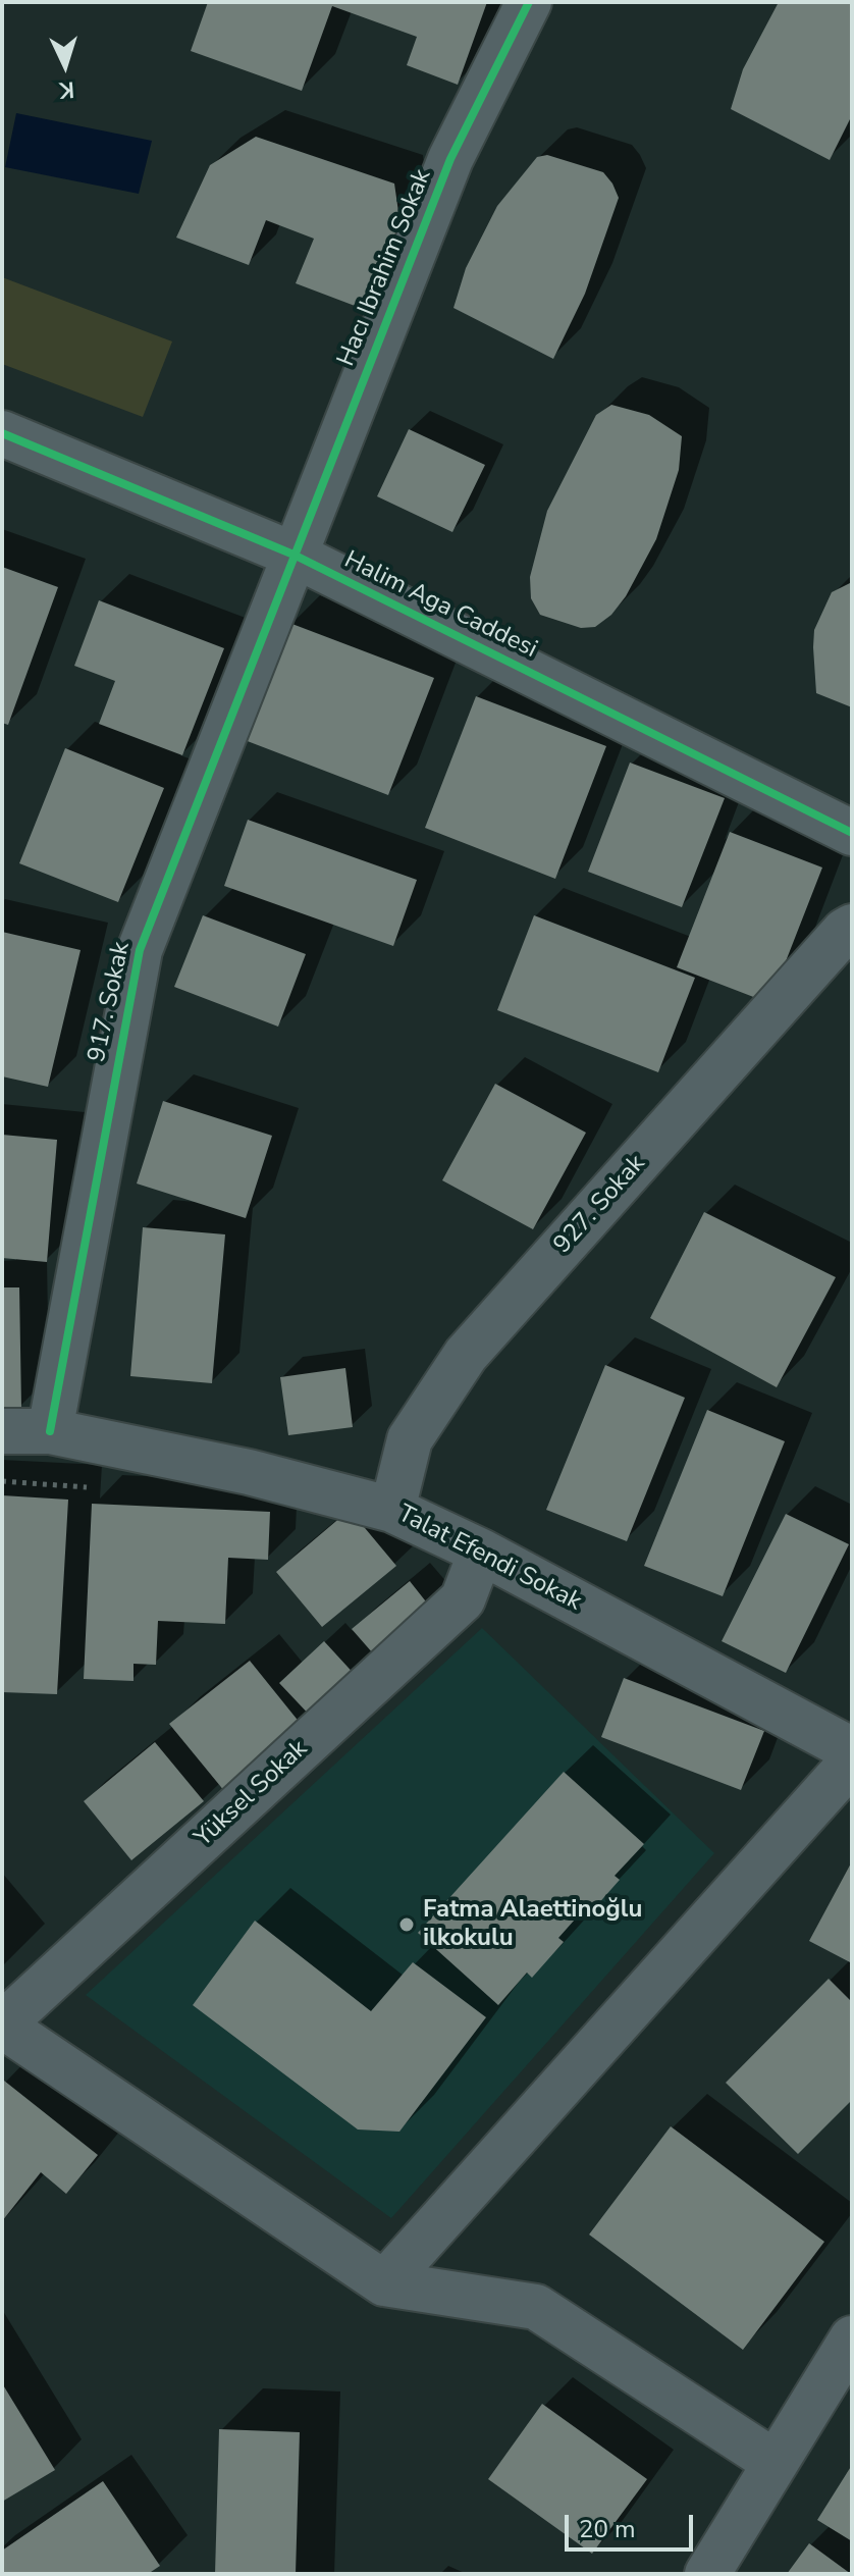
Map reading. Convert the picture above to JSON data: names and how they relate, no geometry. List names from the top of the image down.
{
  "streets": {
    "street": [
      "Hacı Ibrahim Sokak",
      "Halim Aga Caddesi",
      "917. Sokak",
      "927. Sokak",
      "Talat Efendi Sokak",
      "Yüksel Sokak"
    ]
  },
  "crossings": [
    ["Hacı Ibrahim Sokak", "Halim Aga Caddesi"],
    ["Hacı Ibrahim Sokak", "917. Sokak"],
    ["Halim Aga Caddesi", "917. Sokak"],
    ["917. Sokak", "Talat Efendi Sokak"],
    ["927. Sokak", "Talat Efendi Sokak"],
    ["Talat Efendi Sokak", "Yüksel Sokak"]
  ],
  "places": ["Fatma Alaettinoğlu ilkokulu"],
  "scale_bar": "20 m",
  "north": "bottom"
}
